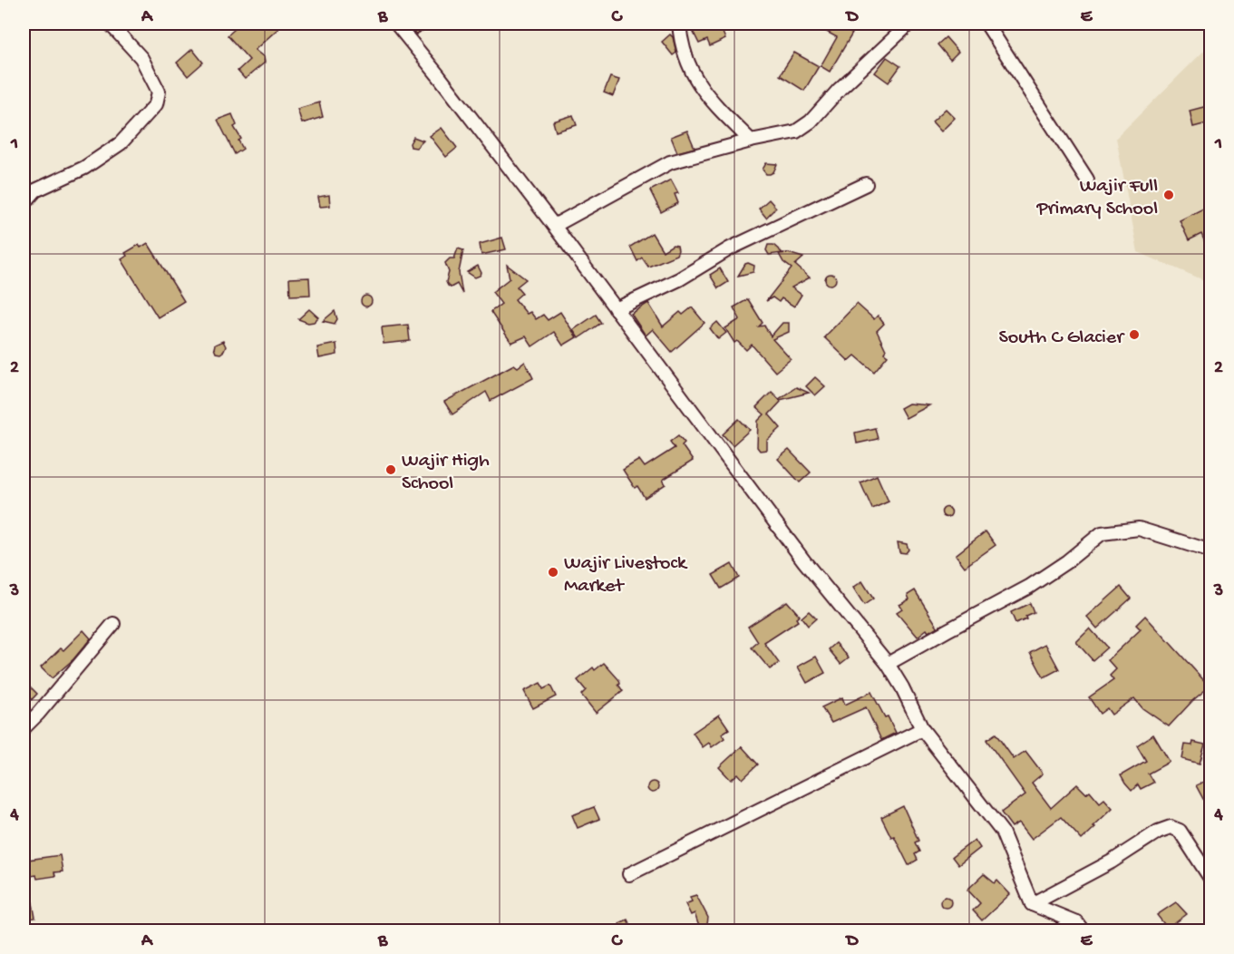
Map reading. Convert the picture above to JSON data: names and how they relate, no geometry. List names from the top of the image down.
{
  "places": [
    "Wajir Full Primary School",
    "South C Glacier",
    "Wajir High School",
    "Wajir Livestock Market"
  ],
  "grid": {
    "columns": [
      "A",
      "B",
      "C",
      "D",
      "E"
    ],
    "rows": [
      "1",
      "2",
      "3",
      "4"
    ]
  }
}
